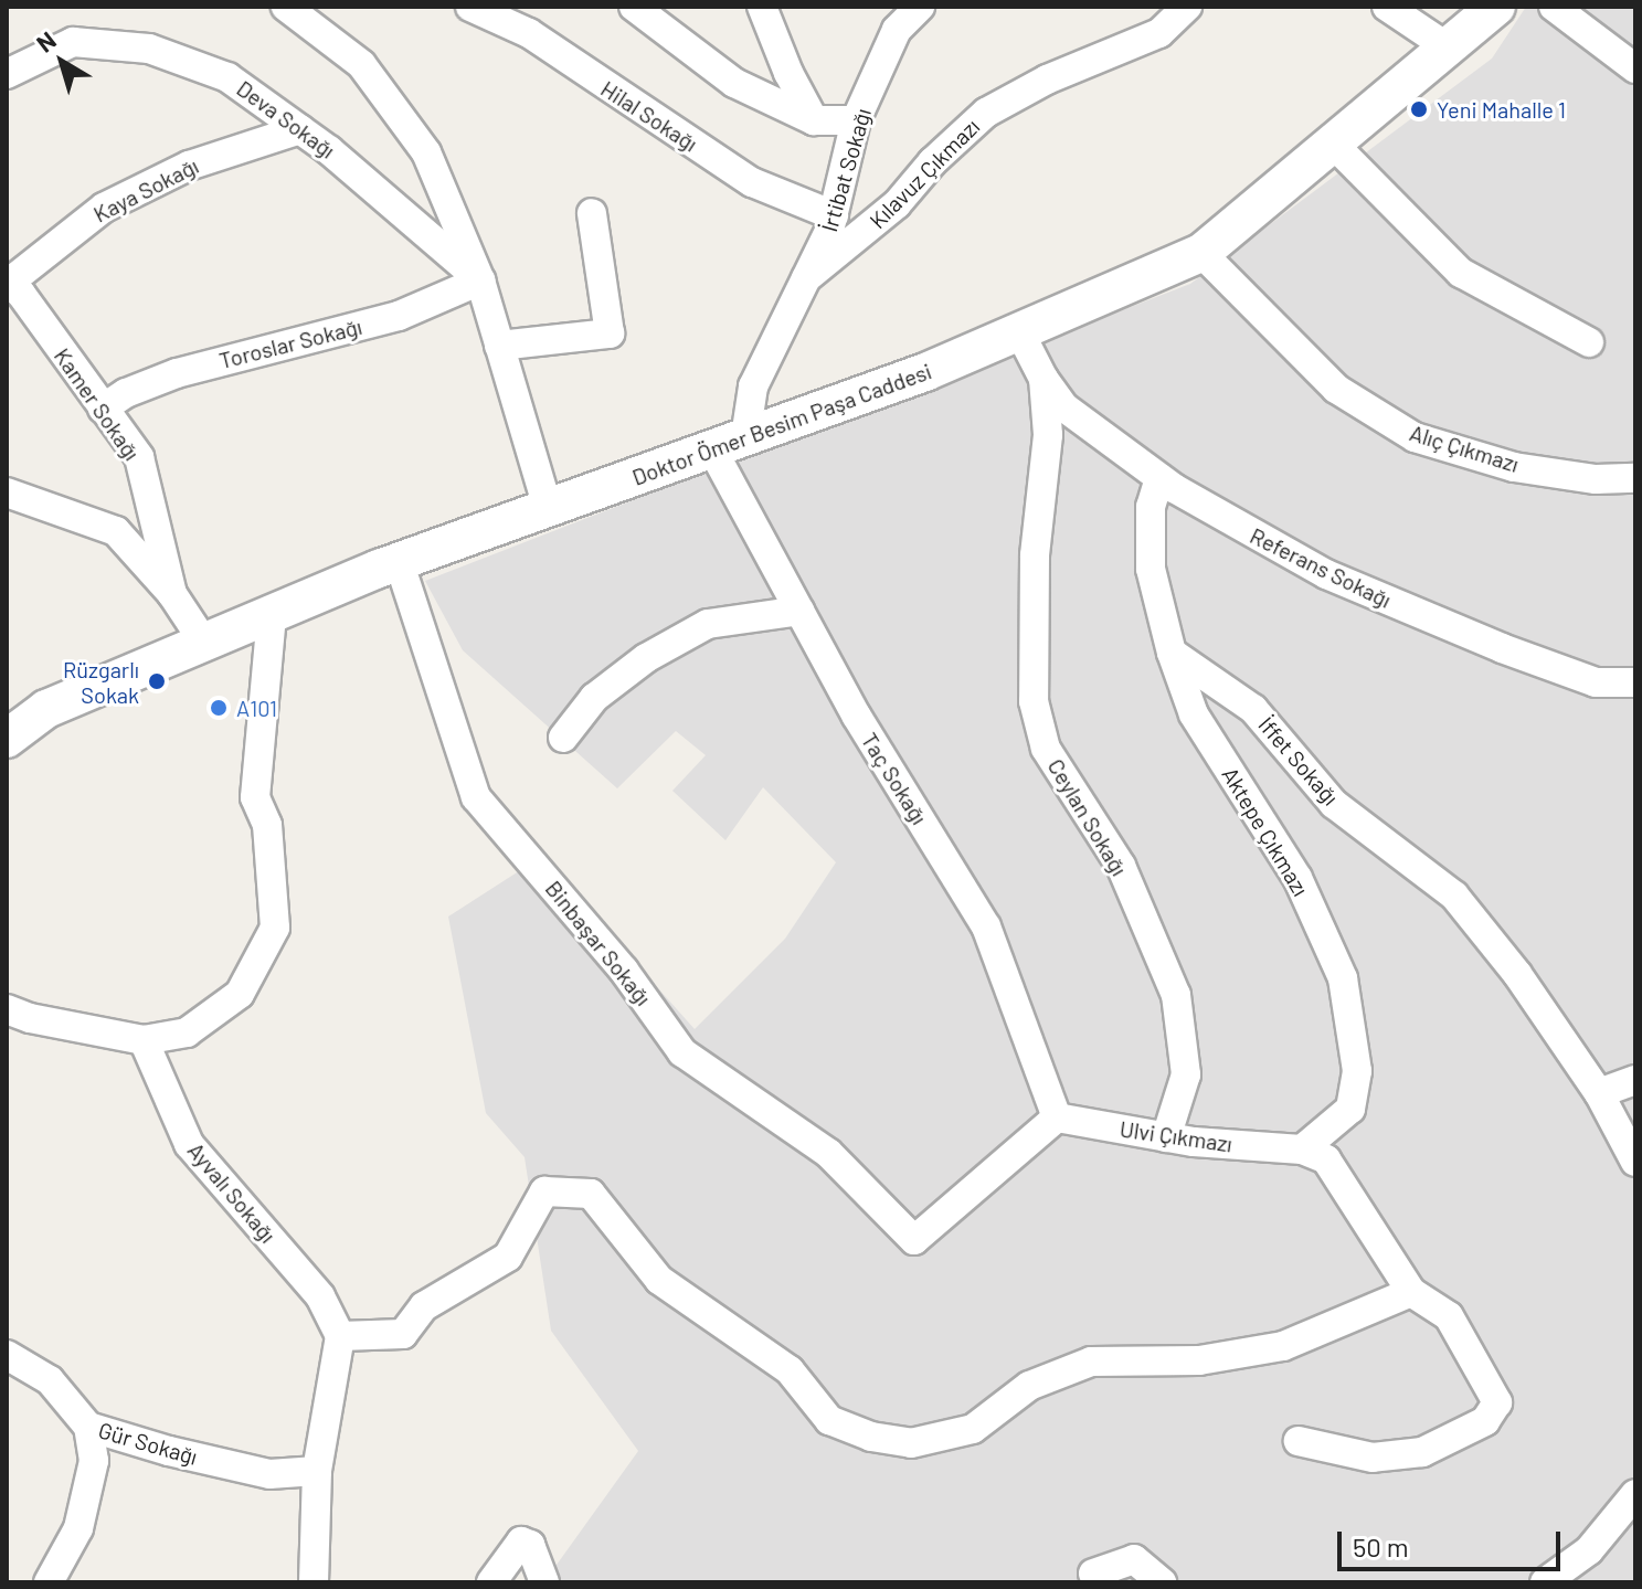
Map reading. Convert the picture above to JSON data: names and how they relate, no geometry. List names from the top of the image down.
{
  "streets": {
    "street": [
      "Hilal Sokağı",
      "Deva Sokağı",
      "İrtibat Sokağı",
      "Kılavuz Çıkmazı",
      "Kaya Sokağı",
      "Toroslar Sokağı",
      "Kamer Sokağı",
      "Doktor Ömer Besim Paşa Caddesi",
      "Alıç Çıkmazı",
      "Referans Sokağı",
      "İffet Sokağı",
      "Taç Sokağı",
      "Ceylan Sokağı",
      "Aktepe Çıkmazı",
      "Binbaşar Sokağı",
      "Ulvi Çıkmazı",
      "Ayvalı Sokağı",
      "Gür Sokağı"
    ]
  },
  "crossings": [
    ["Hilal Sokağı", "İrtibat Sokağı"],
    ["Deva Sokağı", "Kaya Sokağı"],
    ["Deva Sokağı", "Toroslar Sokağı"],
    ["İrtibat Sokağı", "Kılavuz Çıkmazı"],
    ["İrtibat Sokağı", "Doktor Ömer Besim Paşa Caddesi"],
    ["İrtibat Sokağı", "Taç Sokağı"],
    ["Kaya Sokağı", "Kamer Sokağı"],
    ["Toroslar Sokağı", "Kamer Sokağı"],
    ["Doktor Ömer Besim Paşa Caddesi", "Alıç Çıkmazı"],
    ["Doktor Ömer Besim Paşa Caddesi", "Taç Sokağı"],
    ["Doktor Ömer Besim Paşa Caddesi", "Ceylan Sokağı"],
    ["Doktor Ömer Besim Paşa Caddesi", "Binbaşar Sokağı"],
    ["Referans Sokağı", "Ceylan Sokağı"],
    ["İffet Sokağı", "Aktepe Çıkmazı"],
    ["Taç Sokağı", "Binbaşar Sokağı"],
    ["Taç Sokağı", "Ulvi Çıkmazı"],
    ["Ceylan Sokağı", "Ulvi Çıkmazı"],
    ["Aktepe Çıkmazı", "Ulvi Çıkmazı"],
    ["Binbaşar Sokağı", "Ulvi Çıkmazı"]
  ],
  "places": ["Yeni Mahalle 1", "Rüzgarlı Sokak", "A101"],
  "scale_bar": "50 m",
  "north": "top left"
}
